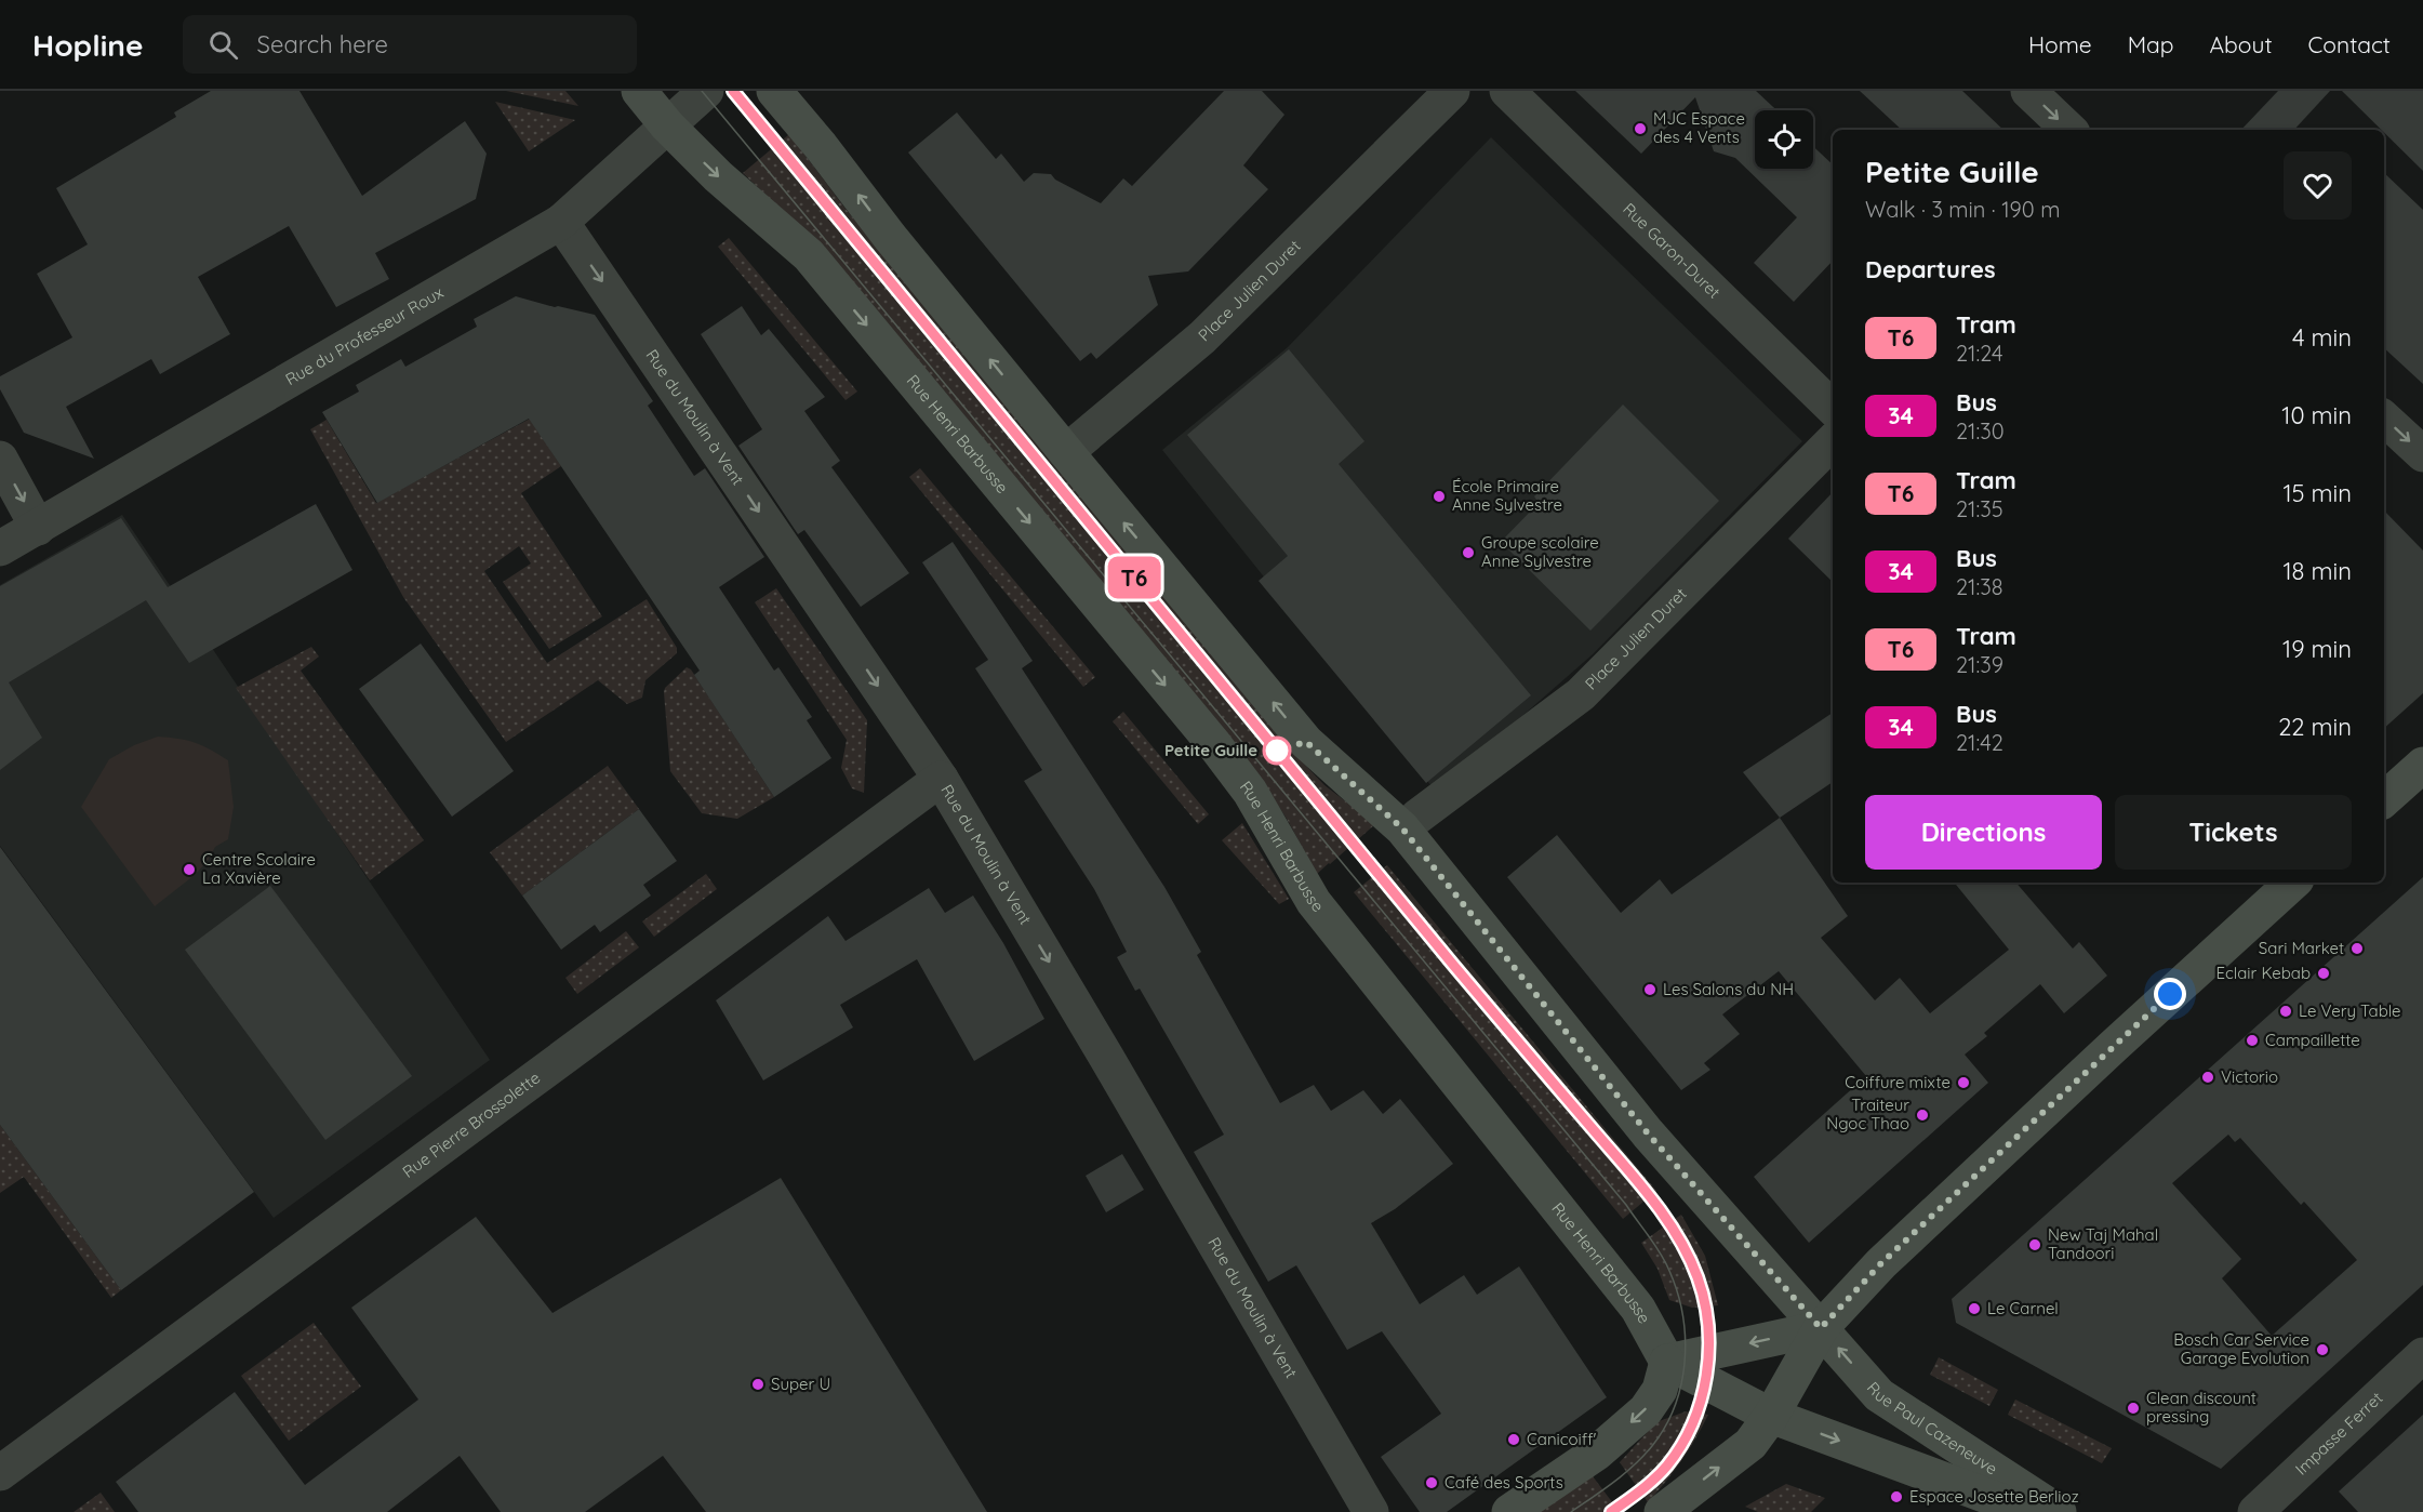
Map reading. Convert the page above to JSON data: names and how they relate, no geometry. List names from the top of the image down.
{
  "streets": {
    "street": [
      "Rue Garon-Duret",
      "Place Julien Duret",
      "Rue du Professeur Roux",
      "Rue du Moulin à Vent",
      "Rue Henri Barbusse",
      "Rue Pierre Brossolette",
      "Rue Paul Cazeneuve",
      "Impasse Ferret"
    ]
  },
  "crossings": [
    ["Rue du Professeur Roux", "Rue du Moulin à Vent"],
    ["Rue du Professeur Roux", "Rue Henri Barbusse"],
    ["Rue du Moulin à Vent", "Rue Pierre Brossolette"],
    ["Rue Henri Barbusse", "Rue Paul Cazeneuve"]
  ],
  "places": [
    "MJC Espace des 4 Vents",
    "École Primaire Anne Sylvestre",
    "Groupe scolaire Anne Sylvestre",
    "Petite Guille",
    "Centre Scolaire La Xavière",
    "Sari Market",
    "Eclair Kebab",
    "Les Salons du NH",
    "Le Very Table",
    "Campaillette",
    "Victorio",
    "Coiffure mixte",
    "Traiteur Ngoc Thao",
    "New Taj Mahal Tandoori",
    "Le Carnel",
    "Bosch Car Service Garage Evolution",
    "Super U",
    "Clean discount pressing",
    "Canicoiff'",
    "Café des Sports",
    "Espace Josette Berlioz"
  ],
  "lines": ["tram line T6"],
  "page": {
    "header": "Hopline",
    "search": "Search here",
    "nav": [
      "Home",
      "Map",
      "About",
      "Contact"
    ],
    "on_map": "T6",
    "heading": [
      ["Petite Guille", "Walk · 3 min · 190 m"],
      "Departures"
    ],
    "list": [
      {
        "mark": "T6",
        "name": "Tram",
        "note": "21:24",
        "value": "4 min"
      },
      {
        "mark": "34",
        "name": "Bus",
        "note": "21:30",
        "value": "10 min"
      },
      {
        "mark": "T6",
        "name": "Tram",
        "note": "21:35",
        "value": "15 min"
      },
      {
        "mark": "34",
        "name": "Bus",
        "note": "21:38",
        "value": "18 min"
      },
      {
        "mark": "T6",
        "name": "Tram",
        "note": "21:39",
        "value": "19 min"
      },
      {
        "mark": "34",
        "name": "Bus",
        "note": "21:42",
        "value": "22 min"
      }
    ],
    "buttons": ["Directions", "Tickets"]
  }
}
